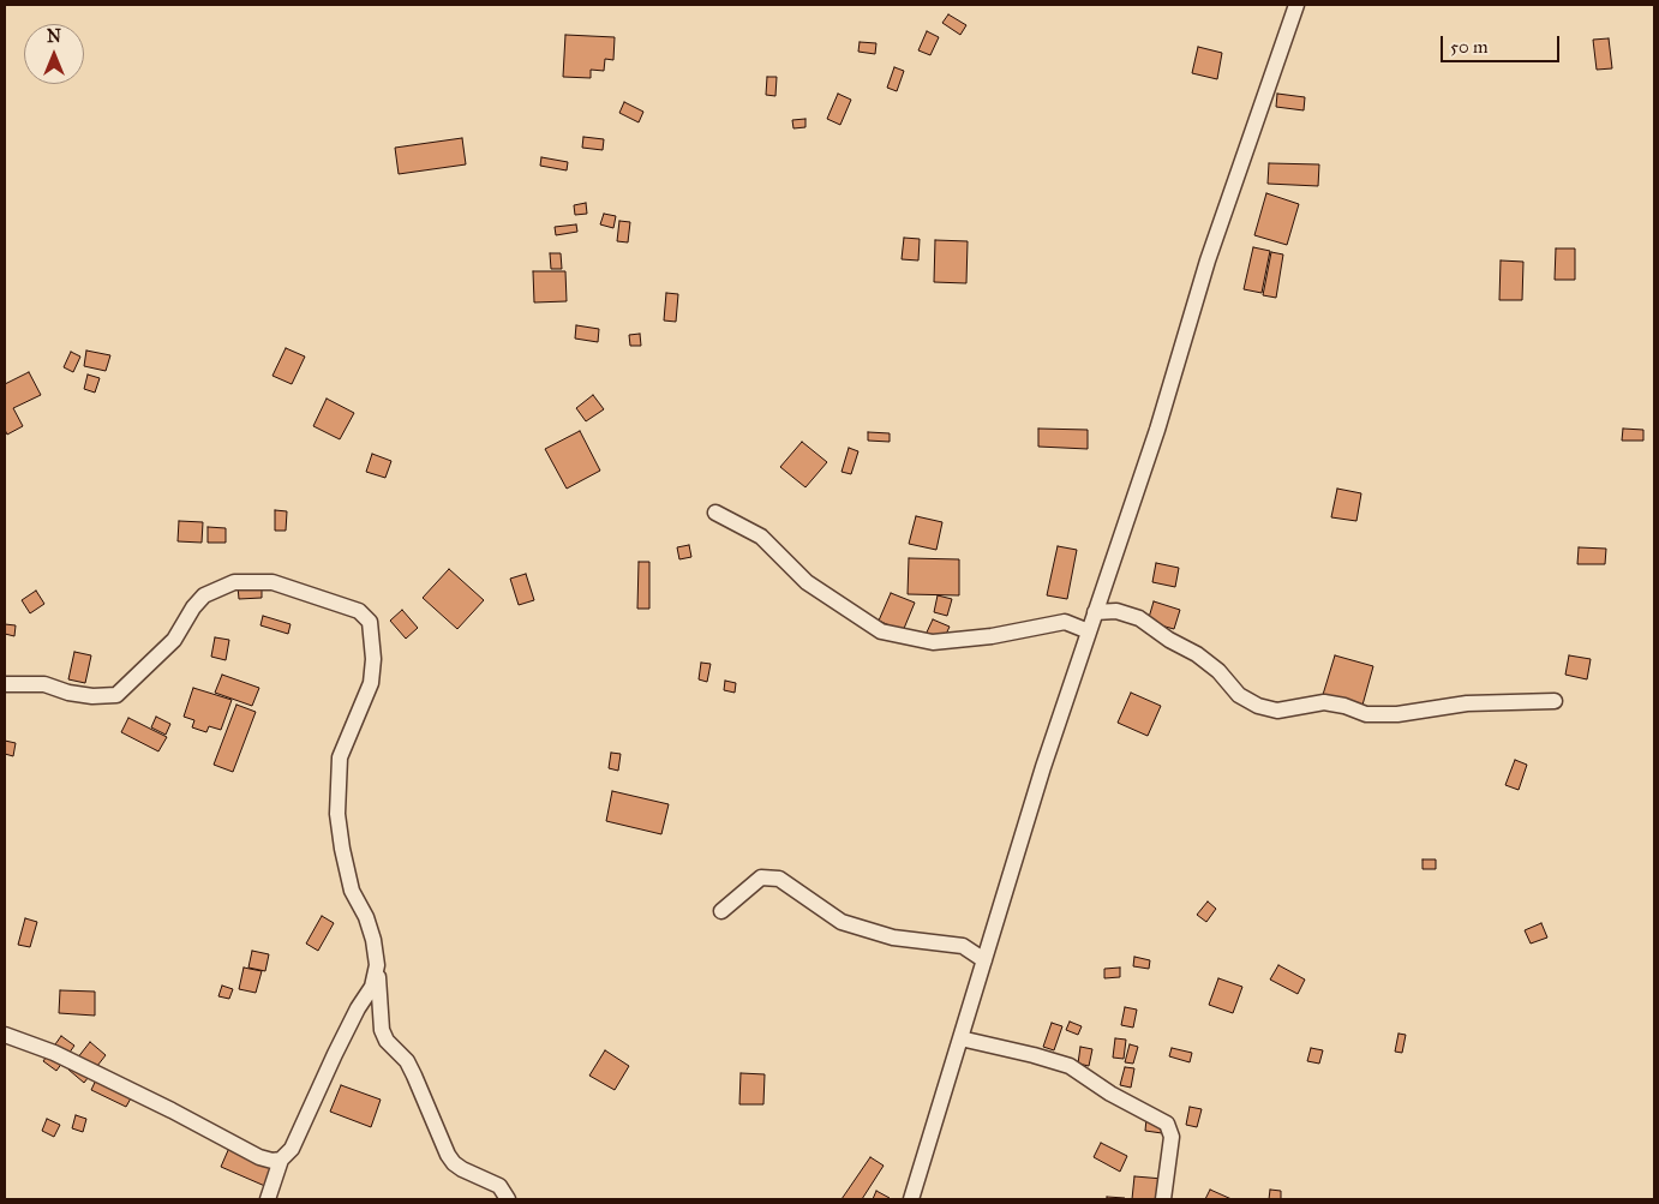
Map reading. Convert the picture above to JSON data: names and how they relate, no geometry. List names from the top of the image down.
{
  "scale_bar": "50 m",
  "north": "top"
}
